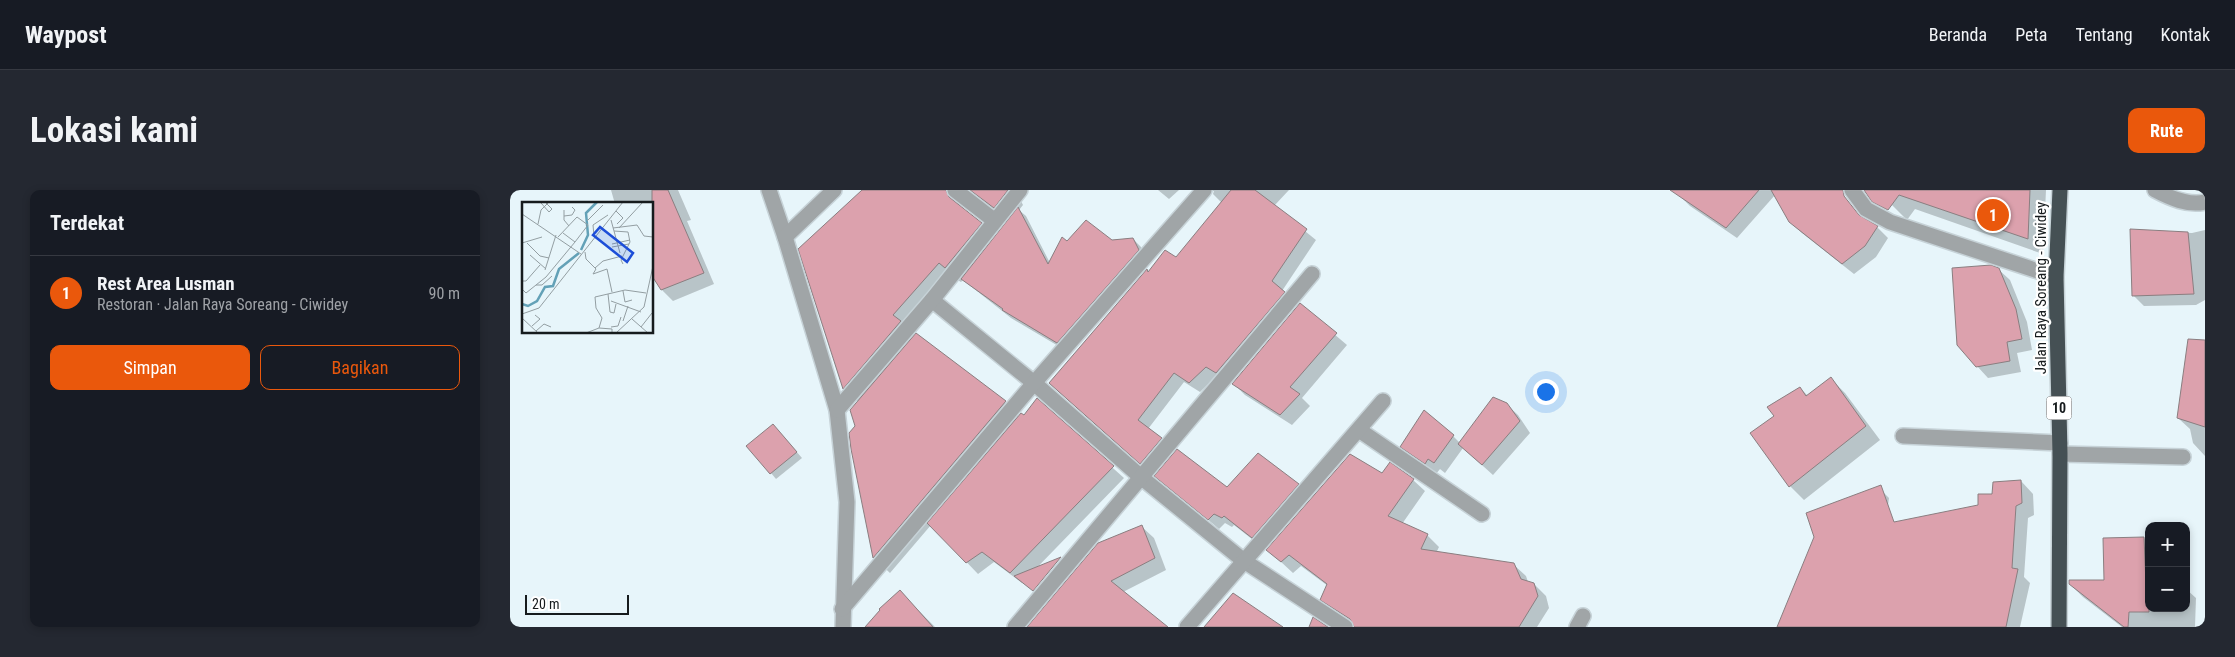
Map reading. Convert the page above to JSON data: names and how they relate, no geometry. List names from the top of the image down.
{
  "streets": {
    "highway": ["Jalan Raya Soreang - Ciwidey", "10"]
  },
  "scale_bar": "20 m",
  "page": {
    "header": "Waypost",
    "nav": [
      "Beranda",
      "Peta",
      "Tentang",
      "Kontak"
    ],
    "buttons": [
      "Rute",
      ["Simpan", "Bagikan"]
    ],
    "title": "Lokasi kami",
    "heading": "Terdekat",
    "pins": "1",
    "list": [
      {
        "mark": "1",
        "name": "Rest Area Lusman",
        "note": "Restoran · Jalan Raya Soreang - Ciwidey",
        "value": "90 m"
      }
    ],
    "map_buttons": ["+", "−"],
    "scale": "20 m"
  }
}
